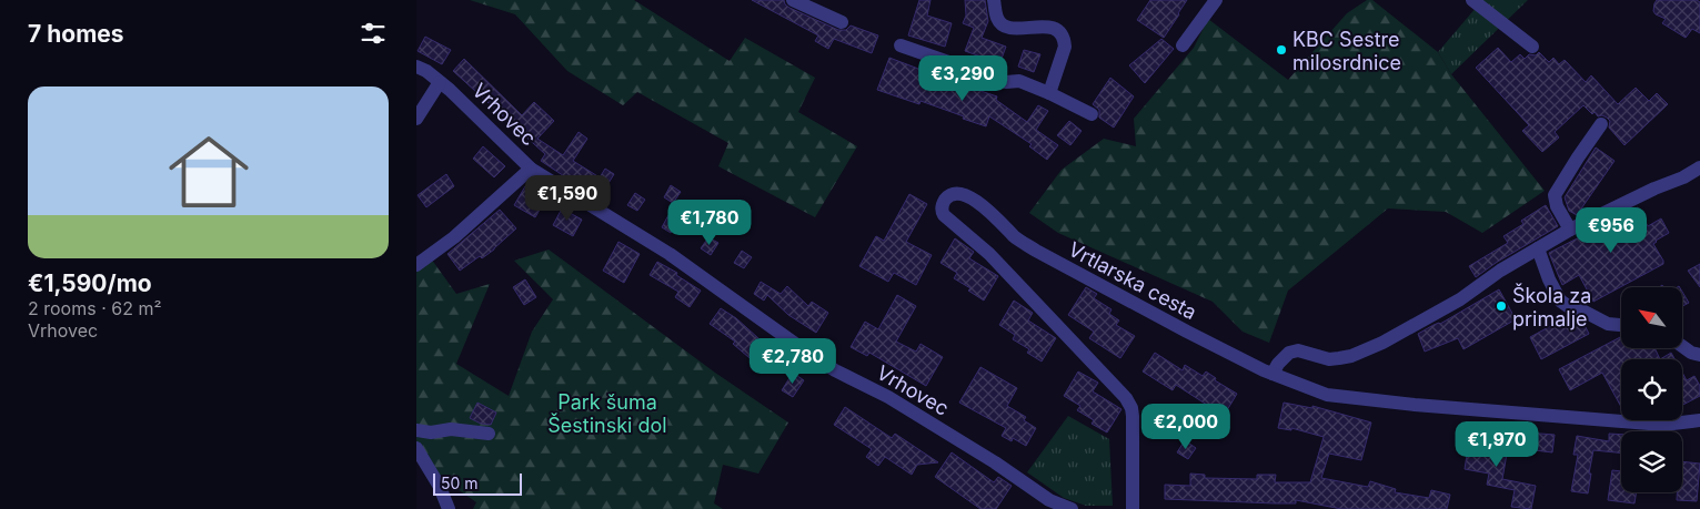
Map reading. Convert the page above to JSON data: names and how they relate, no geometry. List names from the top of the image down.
{
  "streets": {
    "street": ["Vrhovec", "Vrtlarska cesta"]
  },
  "parks": ["Park šuma Šestinski dol"],
  "places": ["KBC Sestre milosrdnice", "Škola za primalje"],
  "scale_bar": "50 m",
  "north": "top left",
  "page": {
    "heading": "7 homes",
    "price": [
      "€3,290",
      "€1,590",
      "€1,780",
      "€956",
      "€2,780",
      "€2,000",
      "€1,970"
    ],
    "list": [
      {
        "name": "€1,590/mo",
        "note": "2 rooms · 62 m² · Vrhovec"
      }
    ],
    "scale": "50 m"
  }
}
